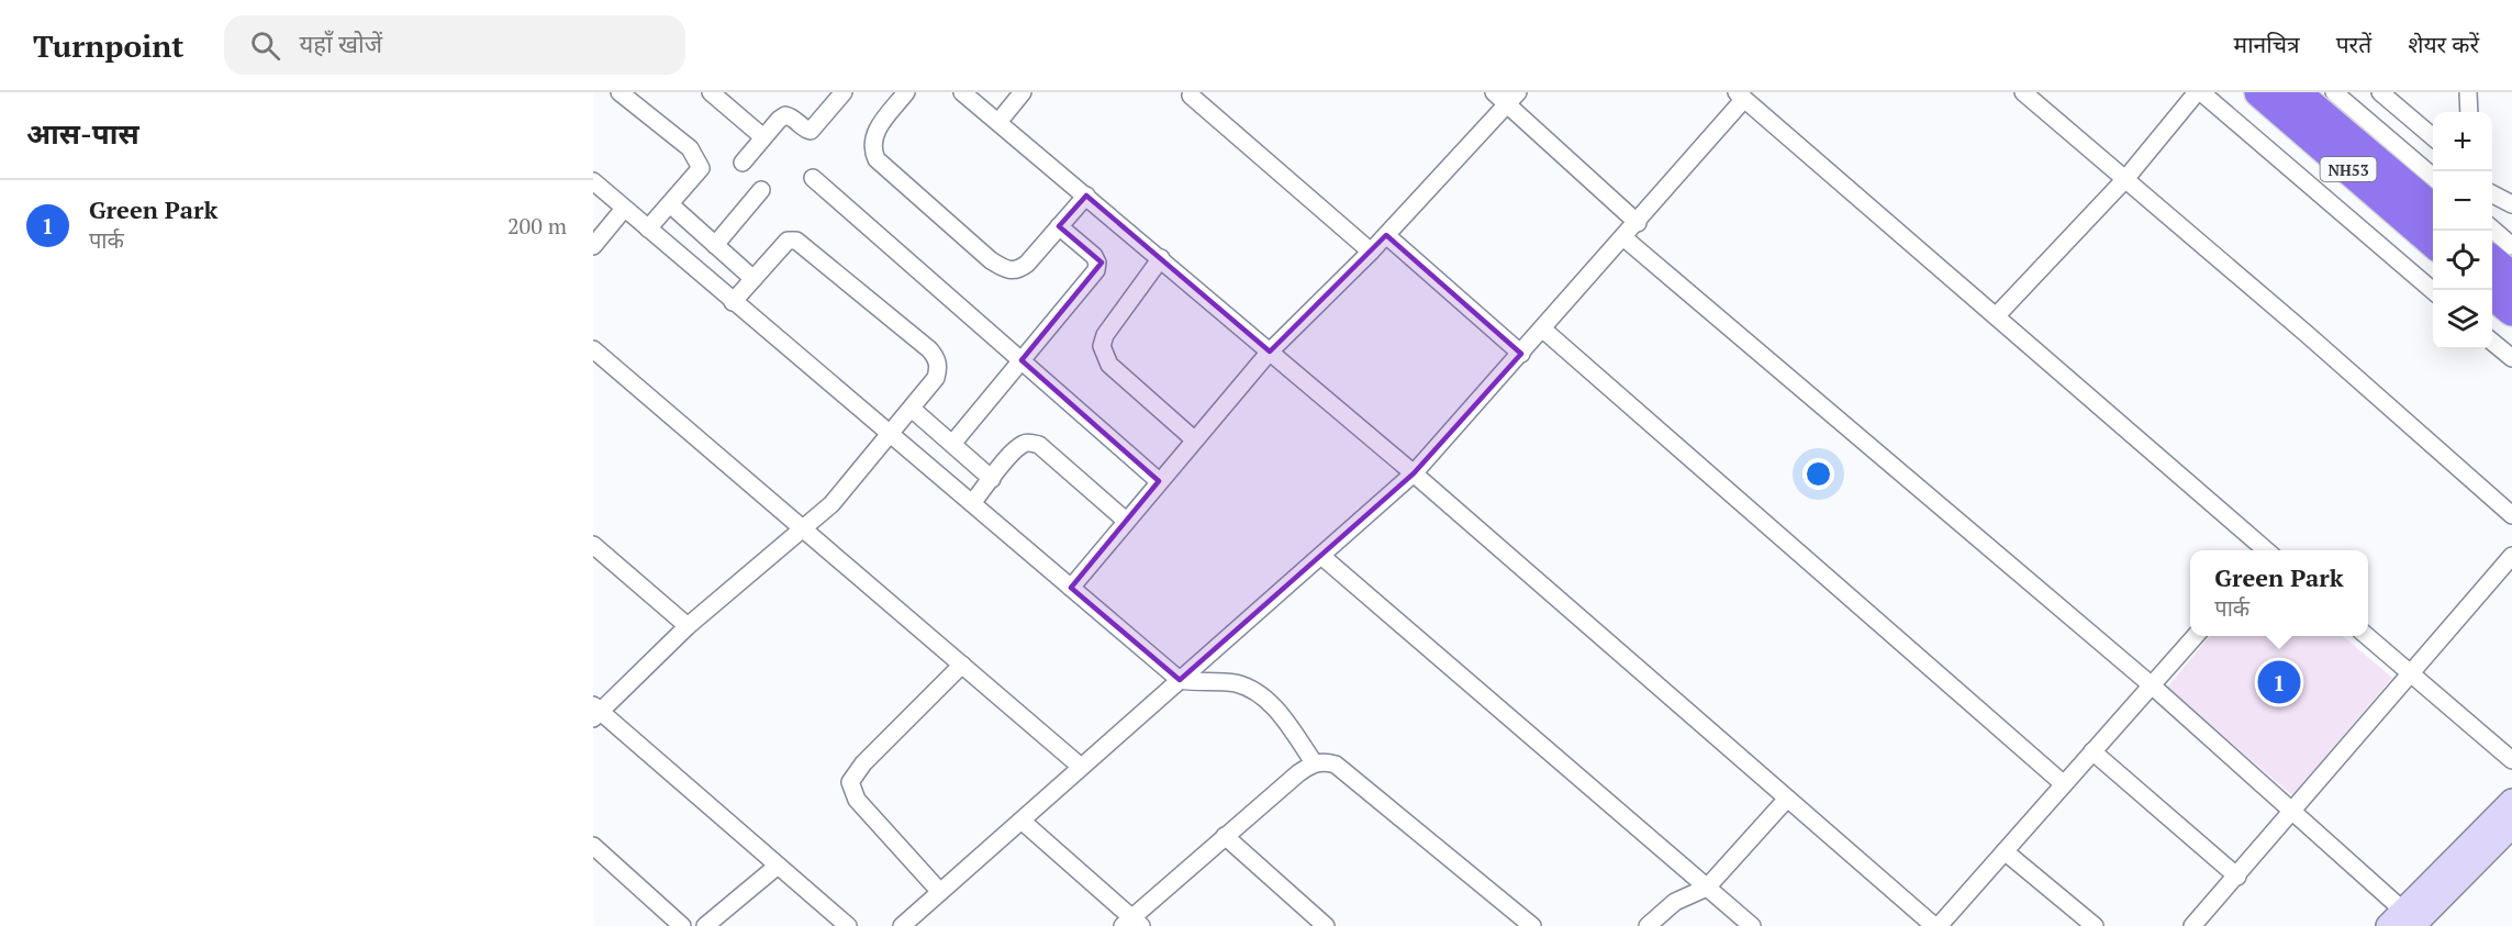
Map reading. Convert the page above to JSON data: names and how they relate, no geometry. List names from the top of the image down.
{
  "streets": {
    "highway": ["NH53"]
  },
  "page": {
    "header": "Turnpoint",
    "search": "यहाँ खोजें",
    "nav": ["मानचित्र", "परतें", "शेयर करें"],
    "heading": "आस-पास",
    "map_buttons": ["+", "−"],
    "list": [
      {
        "mark": "1",
        "name": "Green Park",
        "note": "पार्क",
        "value": "200 m"
      }
    ],
    "popup": ["Green Park", "पार्क"],
    "pins": "1"
  }
}
